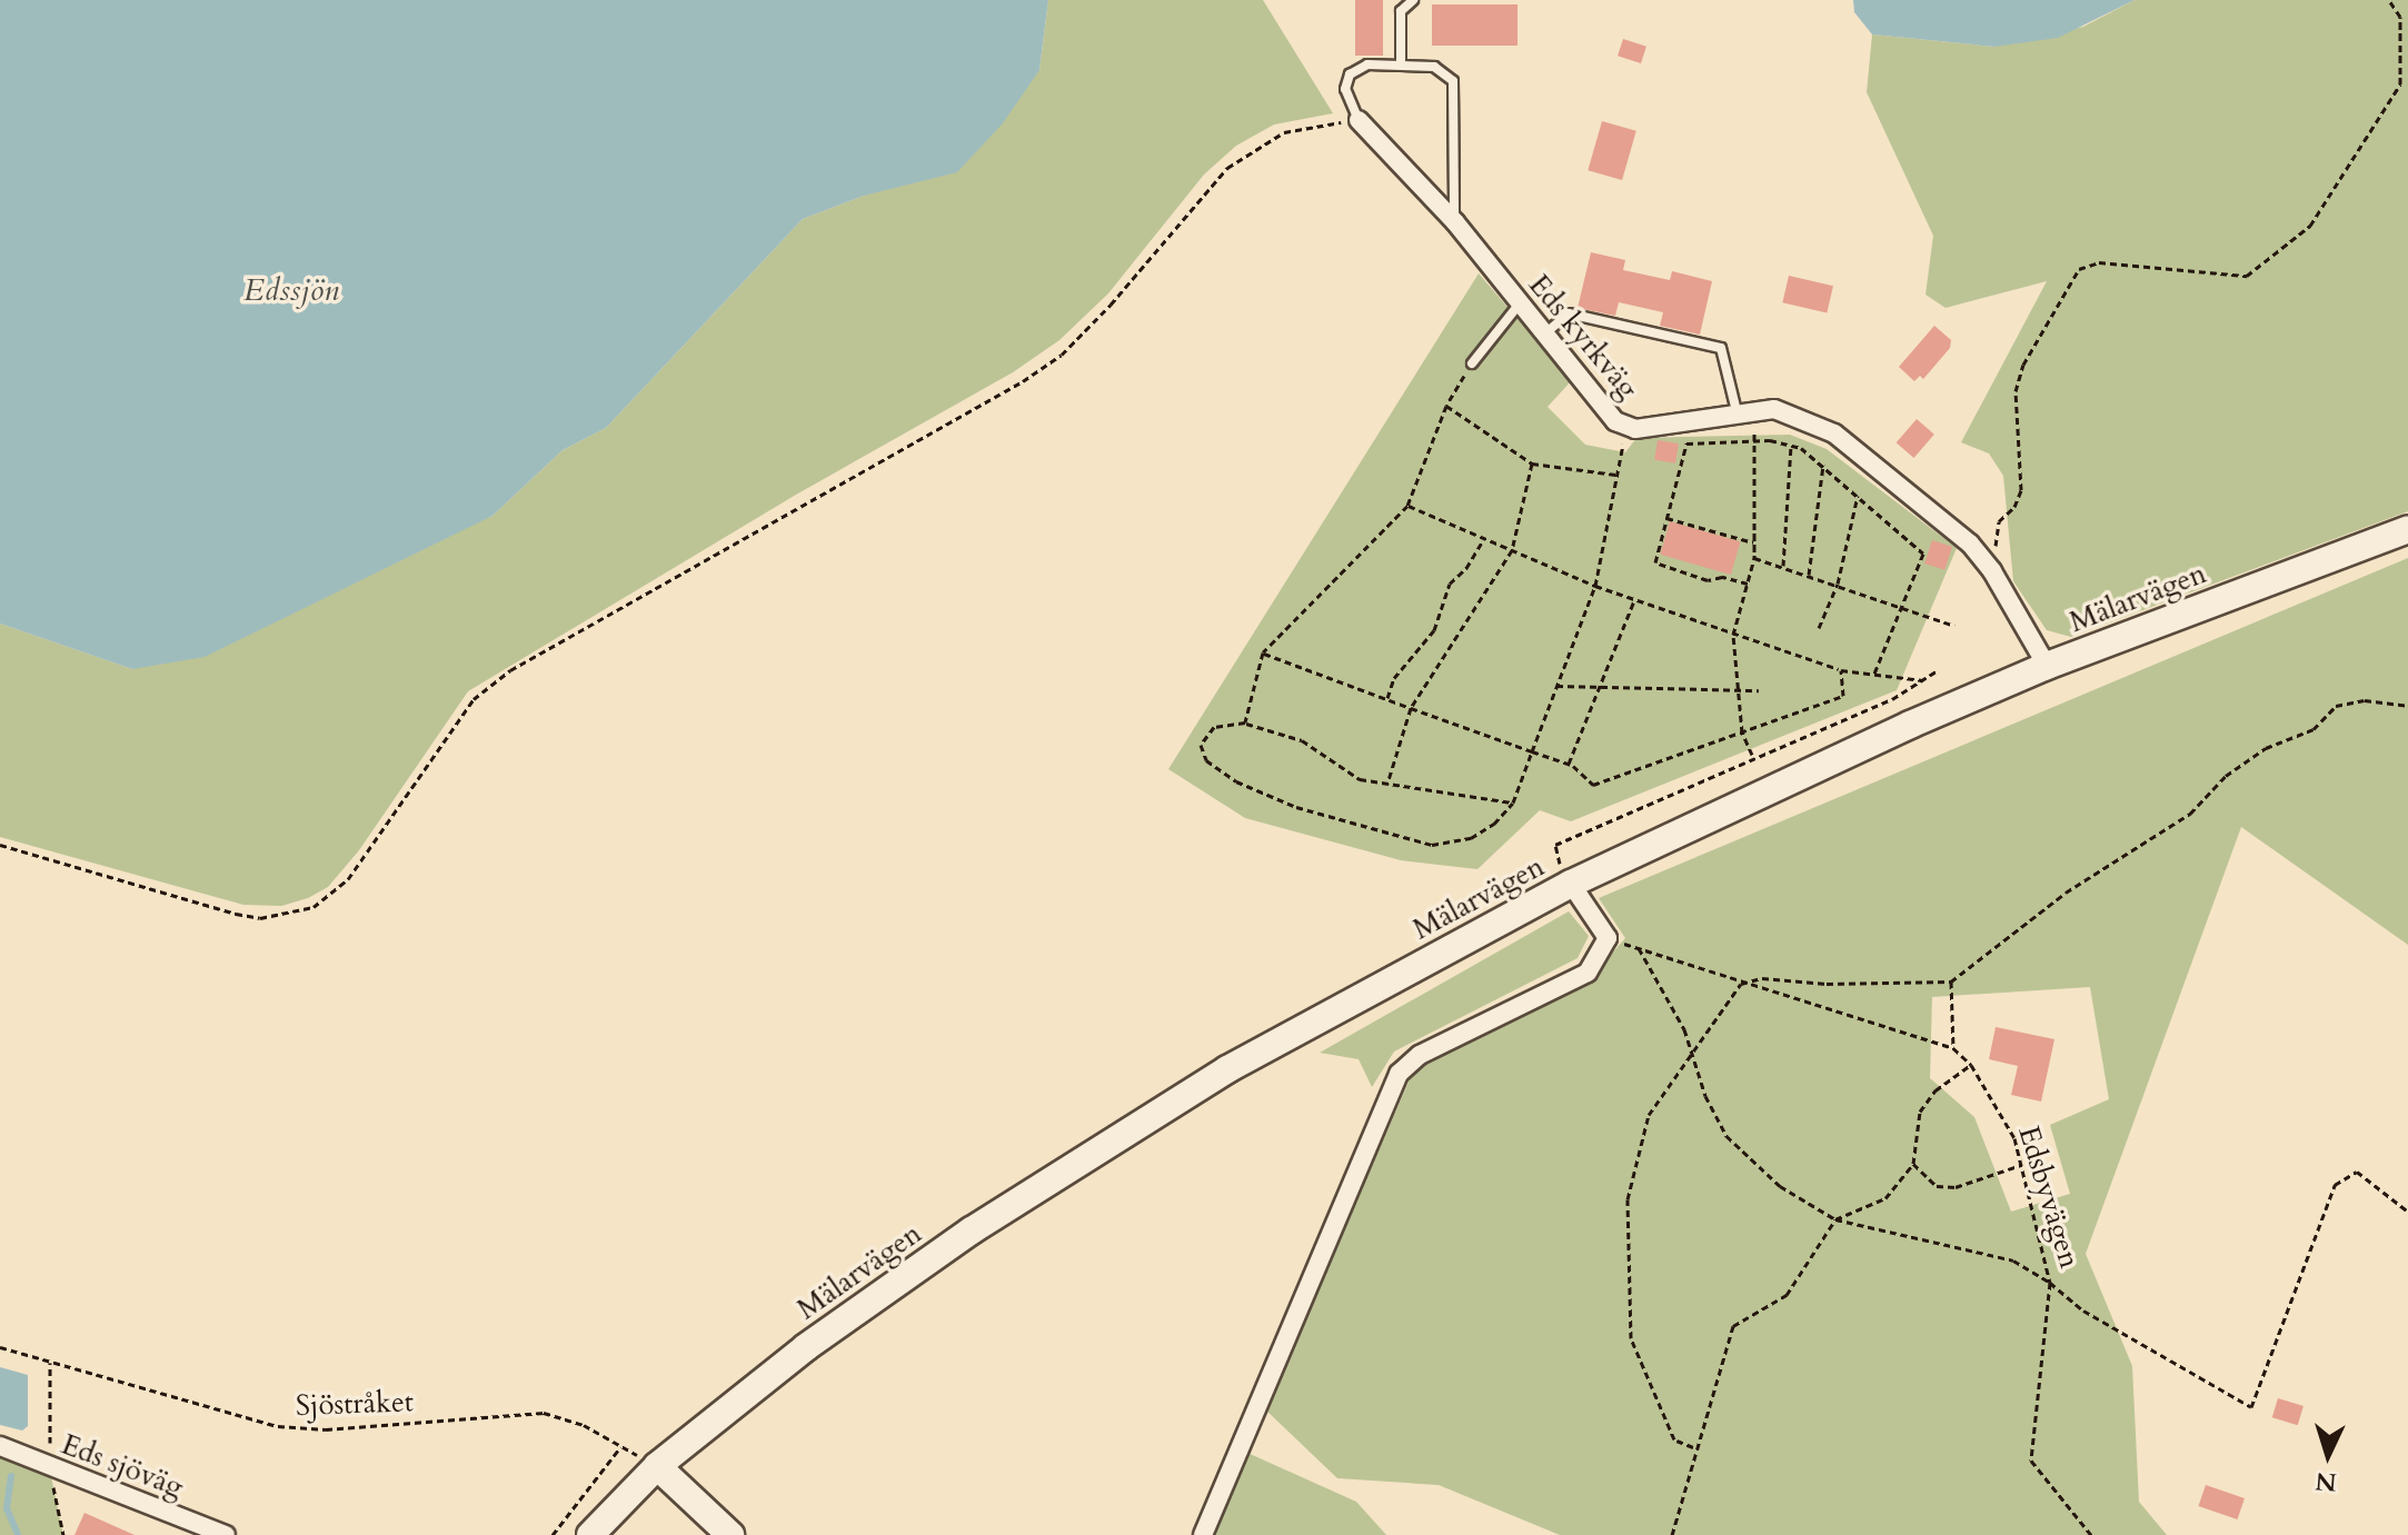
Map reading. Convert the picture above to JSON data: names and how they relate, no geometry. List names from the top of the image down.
{
  "streets": {
    "main road": ["Mälarvägen"],
    "street": ["Eds kyrkväg", "Eds sjöväg"],
    "path": ["Edsbyvägen", "Sjöstråket"]
  },
  "crossings": [
    ["Eds kyrkväg", "Mälarvägen"],
    ["Mälarvägen", "Sjöstråket"]
  ],
  "water": ["Edssjön"],
  "north": "bottom"
}
